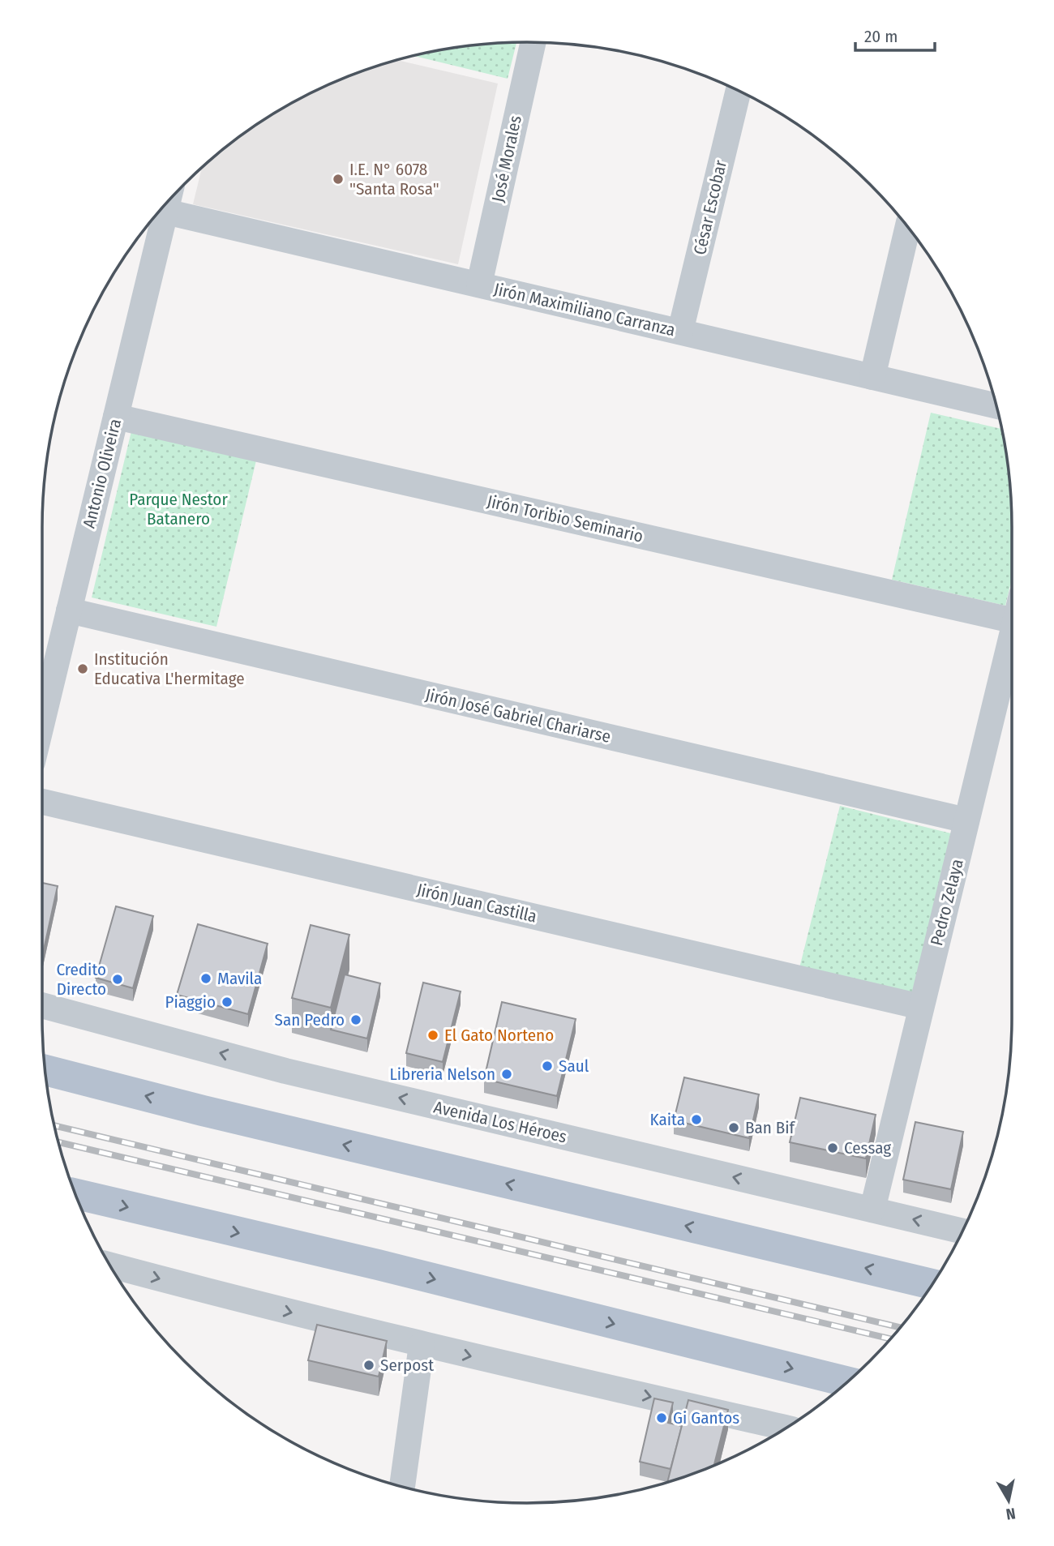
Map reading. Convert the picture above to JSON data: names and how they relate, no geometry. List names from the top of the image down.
{
  "streets": {
    "street": [
      "José Morales",
      "César Escobar",
      "Jirón Maximiliano Carranza",
      "Antonio Oliveira",
      "Jirón Toribio Seminario",
      "Jirón José Gabriel Chariarse",
      "Pedro Zelaya",
      "Jirón Juan Castilla",
      "Avenida Los Héroes"
    ]
  },
  "crossings": [
    ["José Morales", "Jirón Maximiliano Carranza"],
    ["César Escobar", "Jirón Maximiliano Carranza"],
    ["Jirón Maximiliano Carranza", "Antonio Oliveira"],
    ["Antonio Oliveira", "Jirón Toribio Seminario"],
    ["Antonio Oliveira", "Jirón José Gabriel Chariarse"],
    ["Jirón José Gabriel Chariarse", "Pedro Zelaya"],
    ["Pedro Zelaya", "Jirón Juan Castilla"],
    ["Pedro Zelaya", "Avenida Los Héroes"]
  ],
  "one_way": ["Avenida Los Héroes"],
  "parks": ["Parque Nestor Batanero"],
  "places": [
    "I.E. N° 6078 \"Santa Rosa\"",
    "Institución Educativa L'hermitage",
    "Mavila",
    "Credito Directo",
    "Piaggio",
    "San Pedro",
    "El Gato Norteno",
    "Saul",
    "Libreria Nelson",
    "Kaita",
    "Ban Bif",
    "Cessag",
    "Serpost",
    "Gi Gantos"
  ],
  "scale_bar": "20 m",
  "north": "bottom"
}
